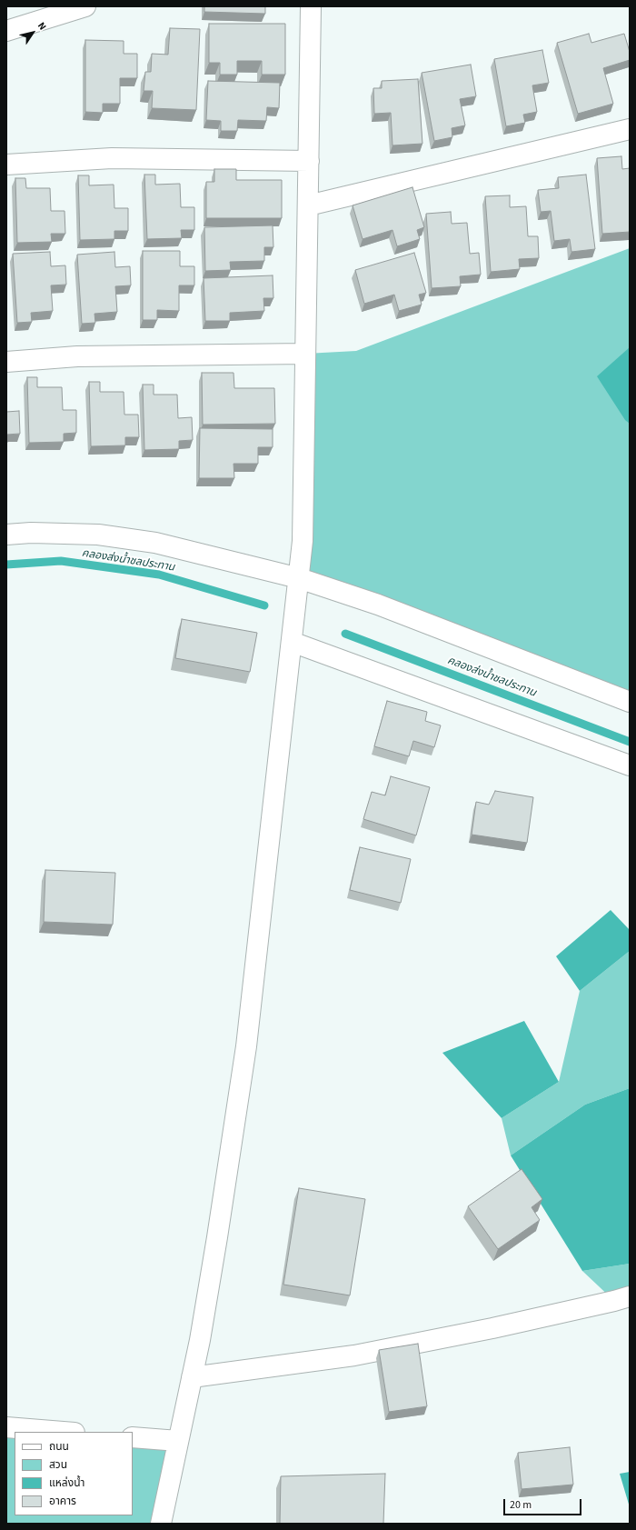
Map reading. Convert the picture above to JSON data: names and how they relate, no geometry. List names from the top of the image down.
{
  "water": ["คลองส่งน้ำชลประทาน"],
  "legend": [
    "ถนน",
    "สวน",
    "แหล่งน้ำ",
    "อาคาร"
  ],
  "scale_bar": "20 m",
  "north": "top right"
}
